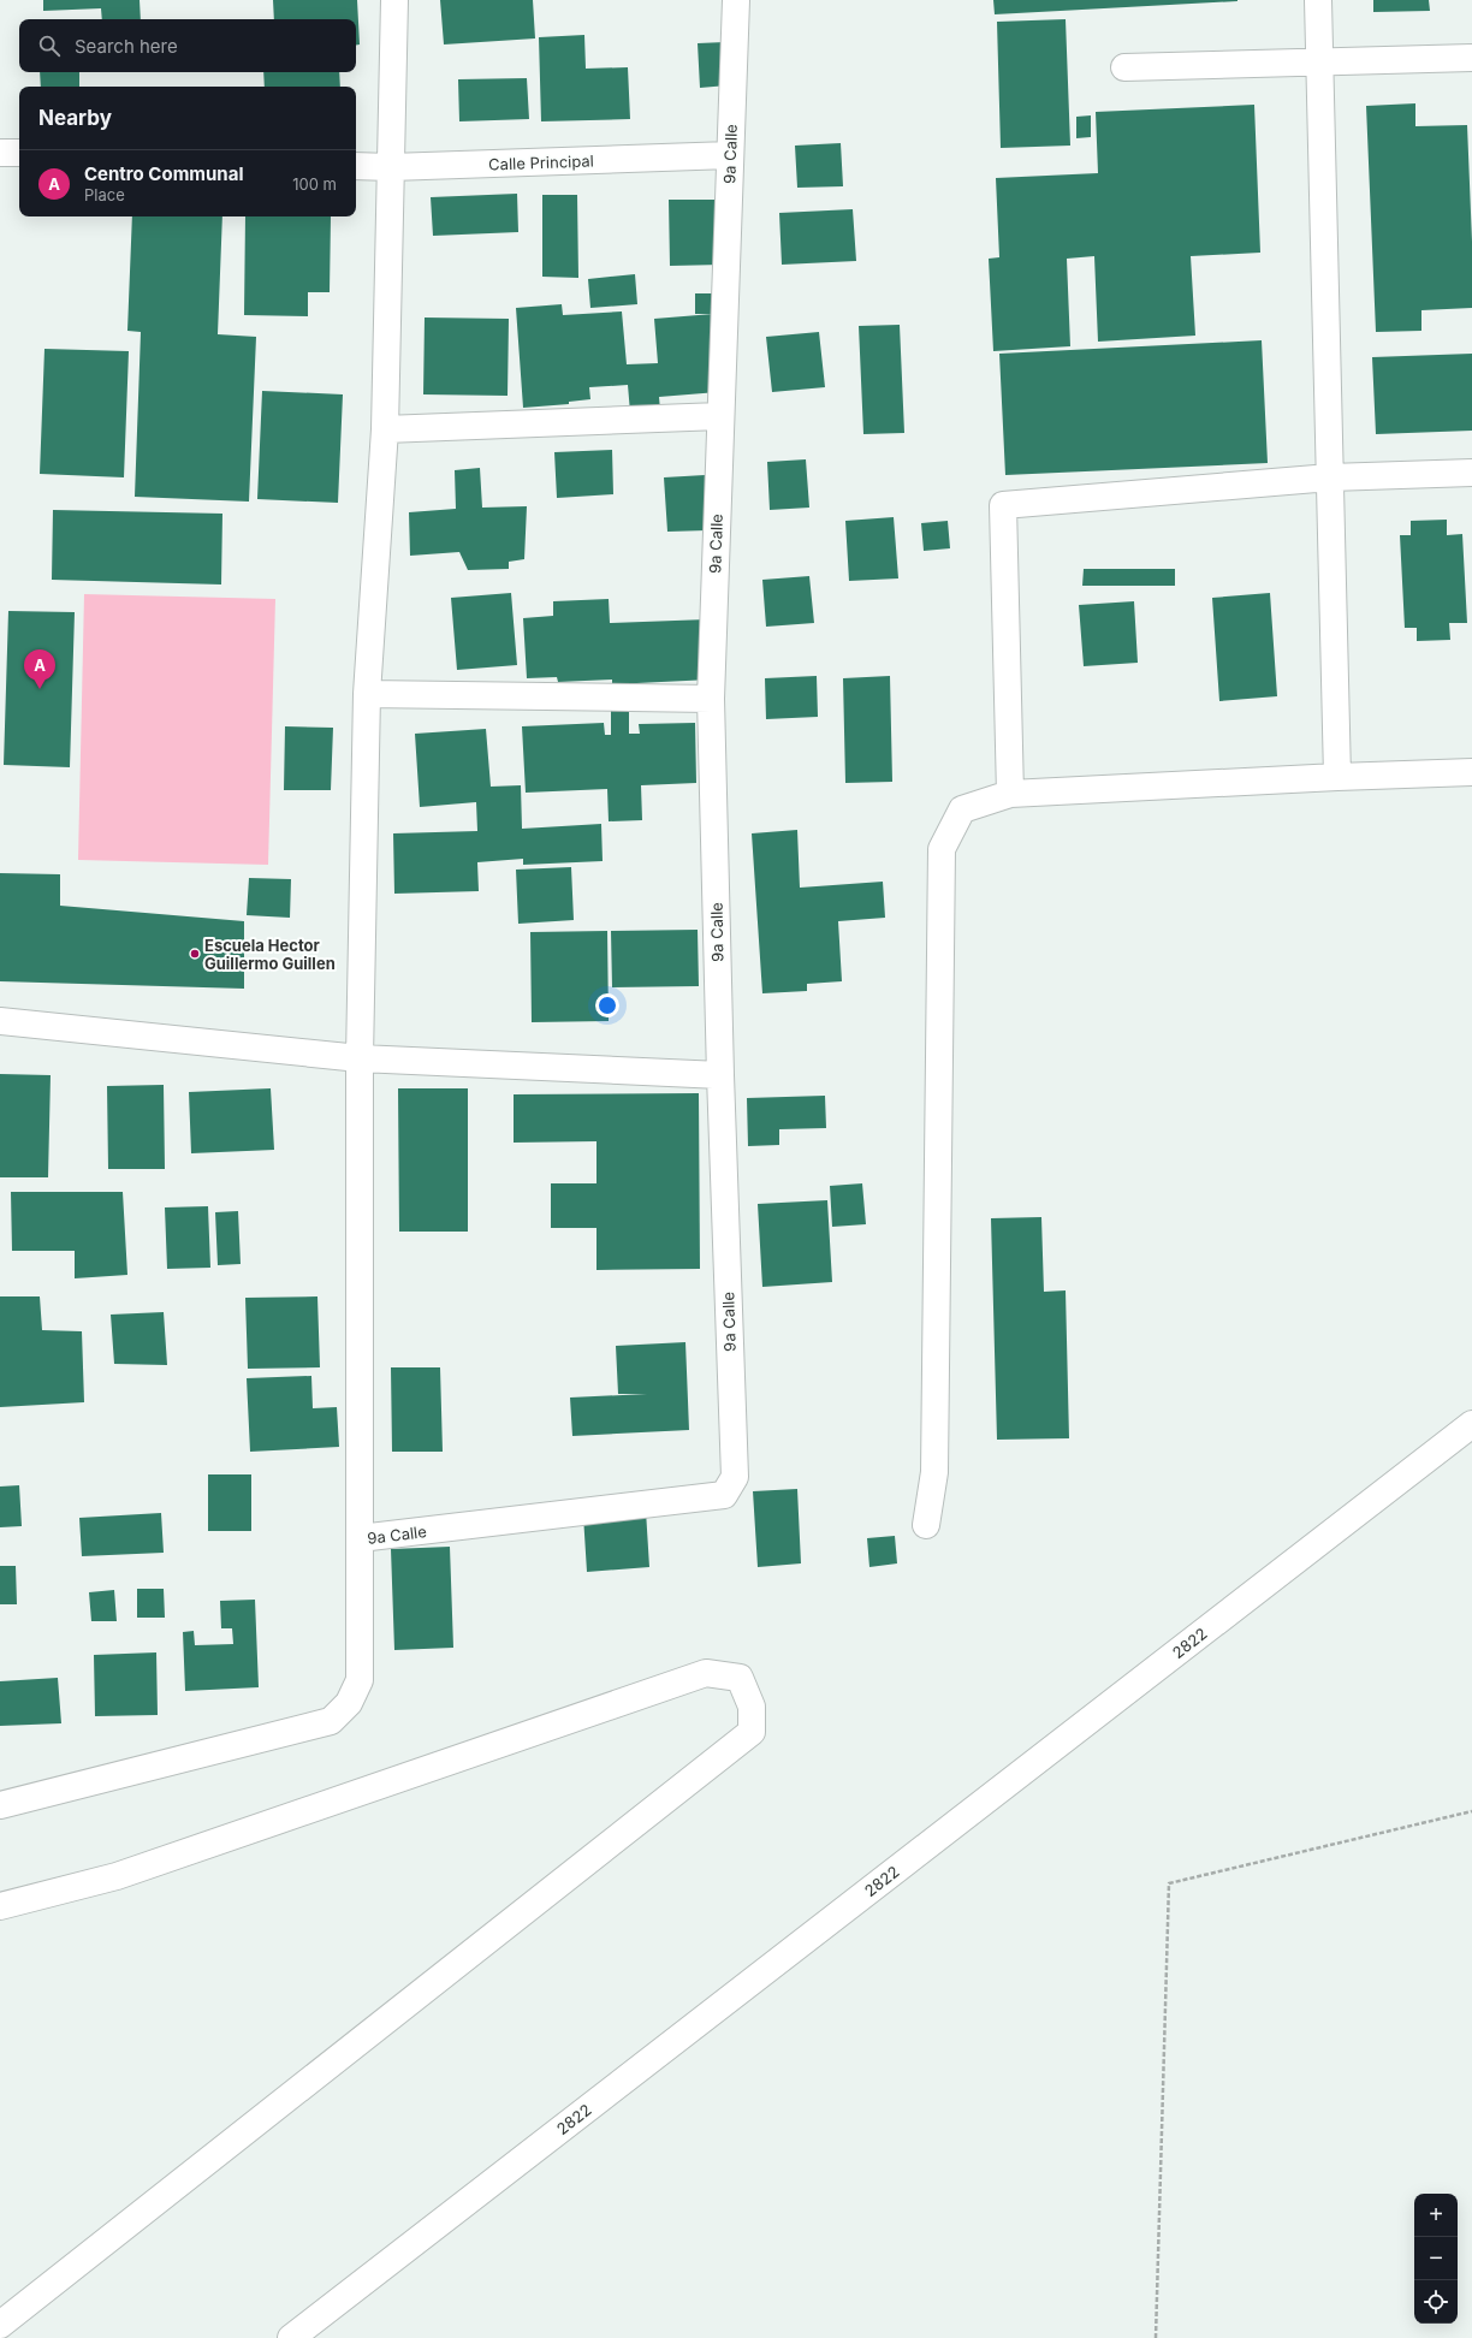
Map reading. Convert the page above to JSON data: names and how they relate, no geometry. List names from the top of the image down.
{
  "streets": {
    "street": ["9a Calle", "Calle Principal", "2822"]
  },
  "crossings": [
    ["9a Calle", "Calle Principal"]
  ],
  "places": ["Escuela Hector Guillermo Guillen"],
  "page": {
    "search": "Search here",
    "heading": "Nearby",
    "list": [
      {
        "mark": "A",
        "name": "Centro Communal",
        "note": "Place",
        "value": "100 m"
      }
    ],
    "pins": "A",
    "map_buttons": ["+", "−"]
  }
}
